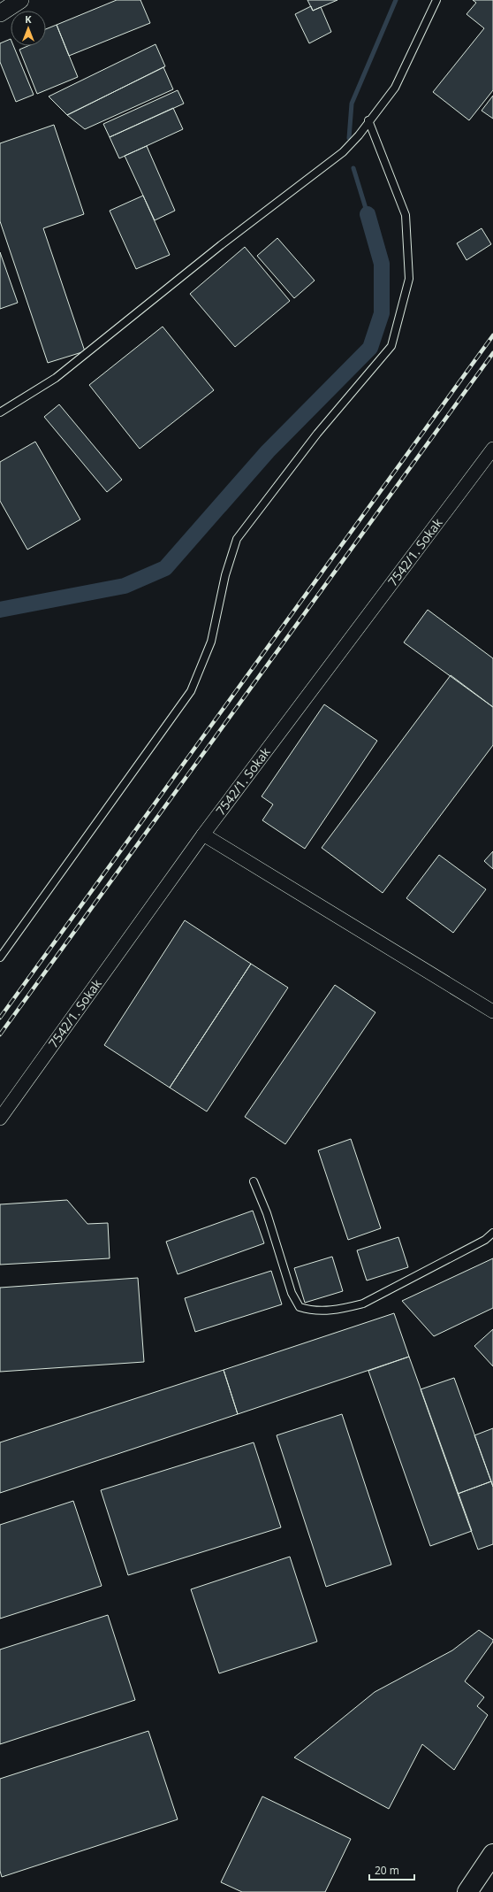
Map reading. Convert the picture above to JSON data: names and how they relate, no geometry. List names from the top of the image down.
{
  "streets": {
    "street": ["7542/1. Sokak"]
  },
  "scale_bar": "20 m",
  "north": "top"
}
